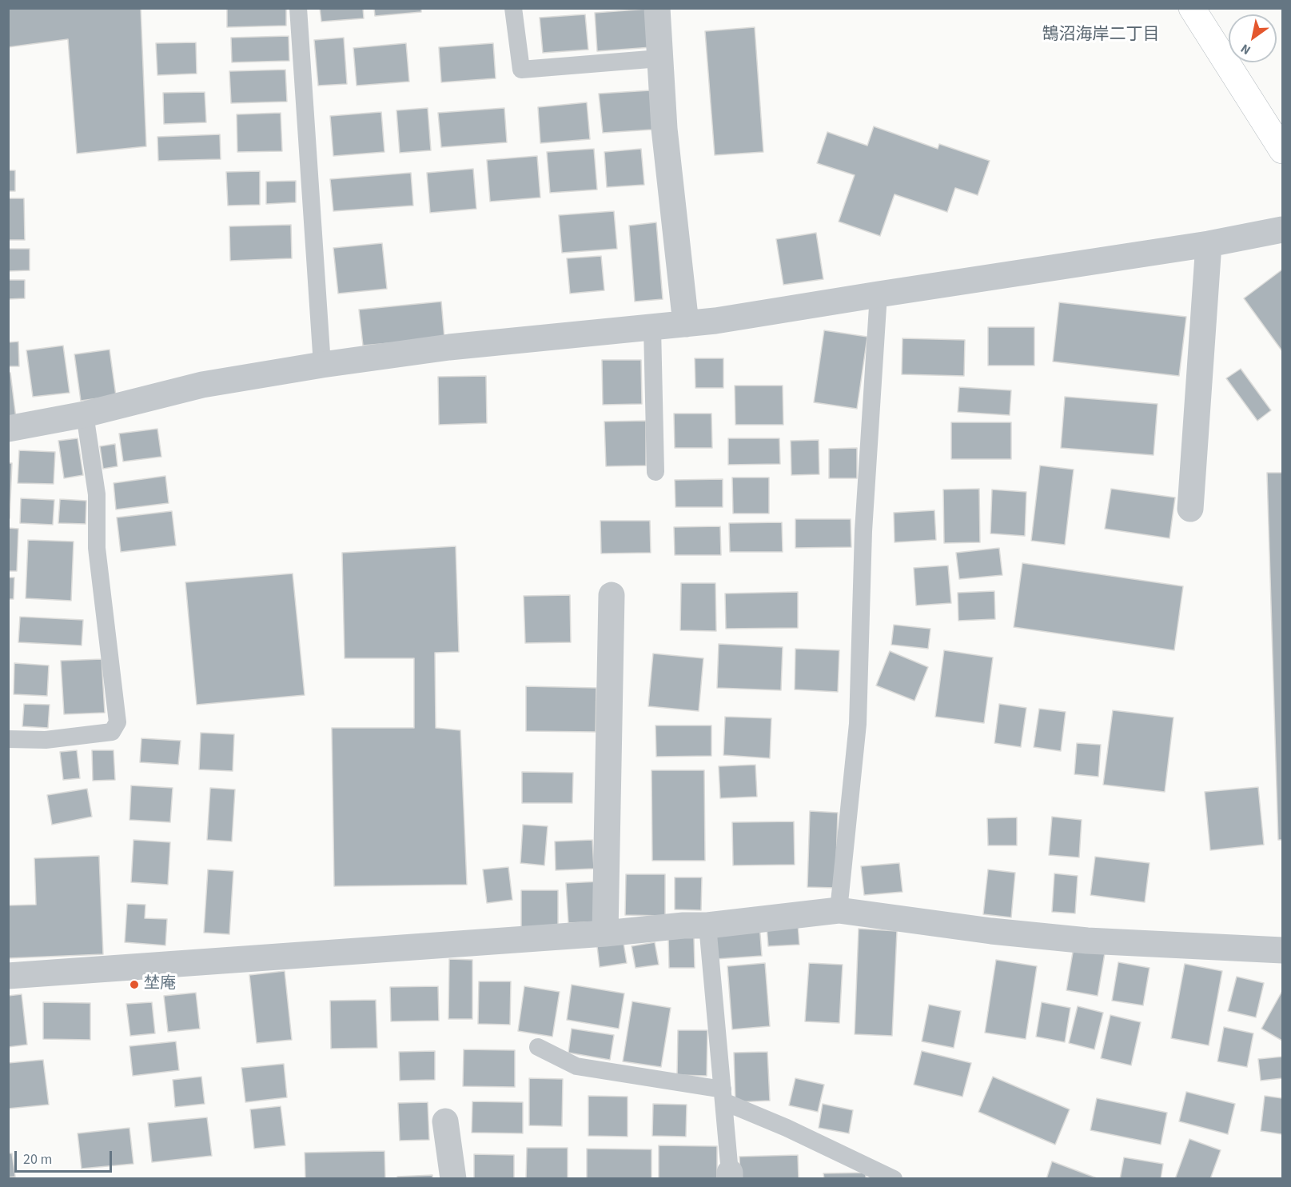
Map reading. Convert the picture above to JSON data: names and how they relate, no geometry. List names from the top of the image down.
{
  "districts": ["鵠沼海岸二丁目"],
  "places": ["埜庵"],
  "scale_bar": "20 m",
  "north": "bottom left"
}
